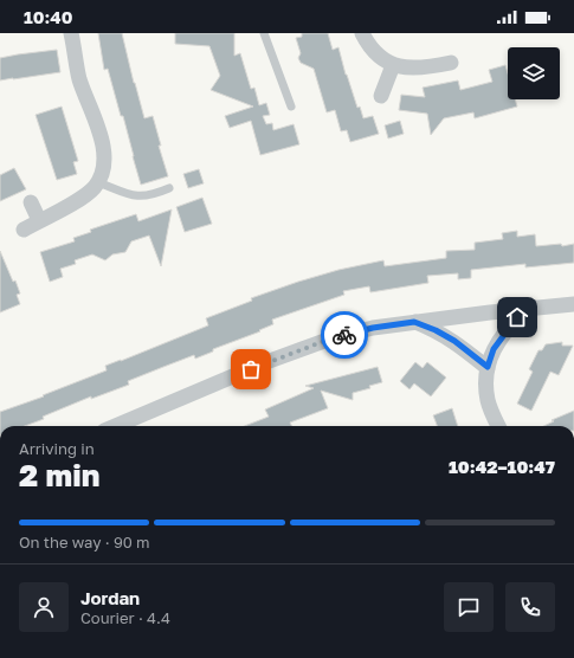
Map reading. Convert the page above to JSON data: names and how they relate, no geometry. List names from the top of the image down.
{
  "page": {
    "status": "10:40",
    "heading": ["2 min", "Arriving in", "10:42–10:47"],
    "panel": ["Jordan", "Courier · 4.4"],
    "bar": "On the way · 90 m"
  }
}
